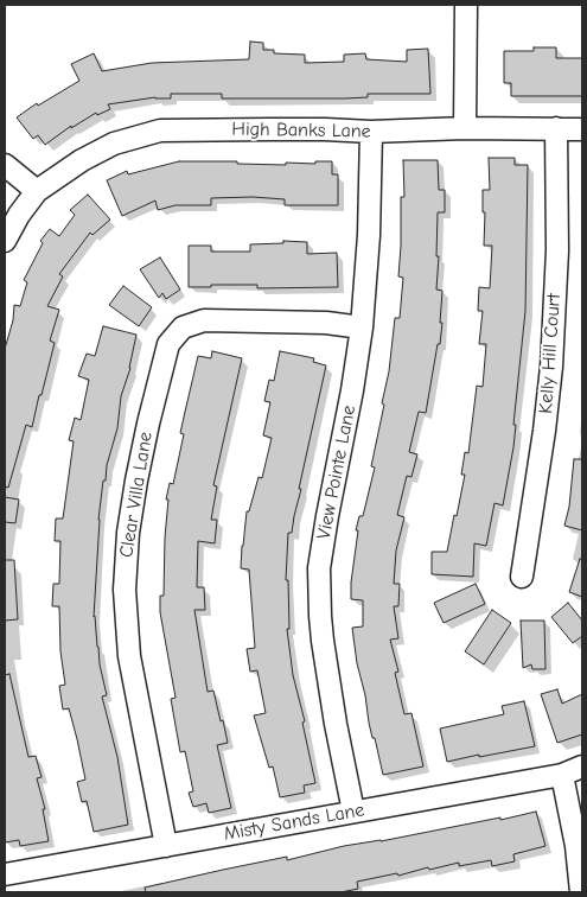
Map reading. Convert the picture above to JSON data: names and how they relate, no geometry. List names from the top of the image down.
{
  "streets": {
    "street": [
      "High Banks Lane",
      "Kelly Hill Court",
      "View Pointe Lane",
      "Clear Villa Lane",
      "Misty Sands Lane"
    ]
  },
  "crossings": [
    ["High Banks Lane", "Kelly Hill Court"],
    ["High Banks Lane", "View Pointe Lane"],
    ["View Pointe Lane", "Clear Villa Lane"],
    ["View Pointe Lane", "Misty Sands Lane"],
    ["Clear Villa Lane", "Misty Sands Lane"]
  ]
}
